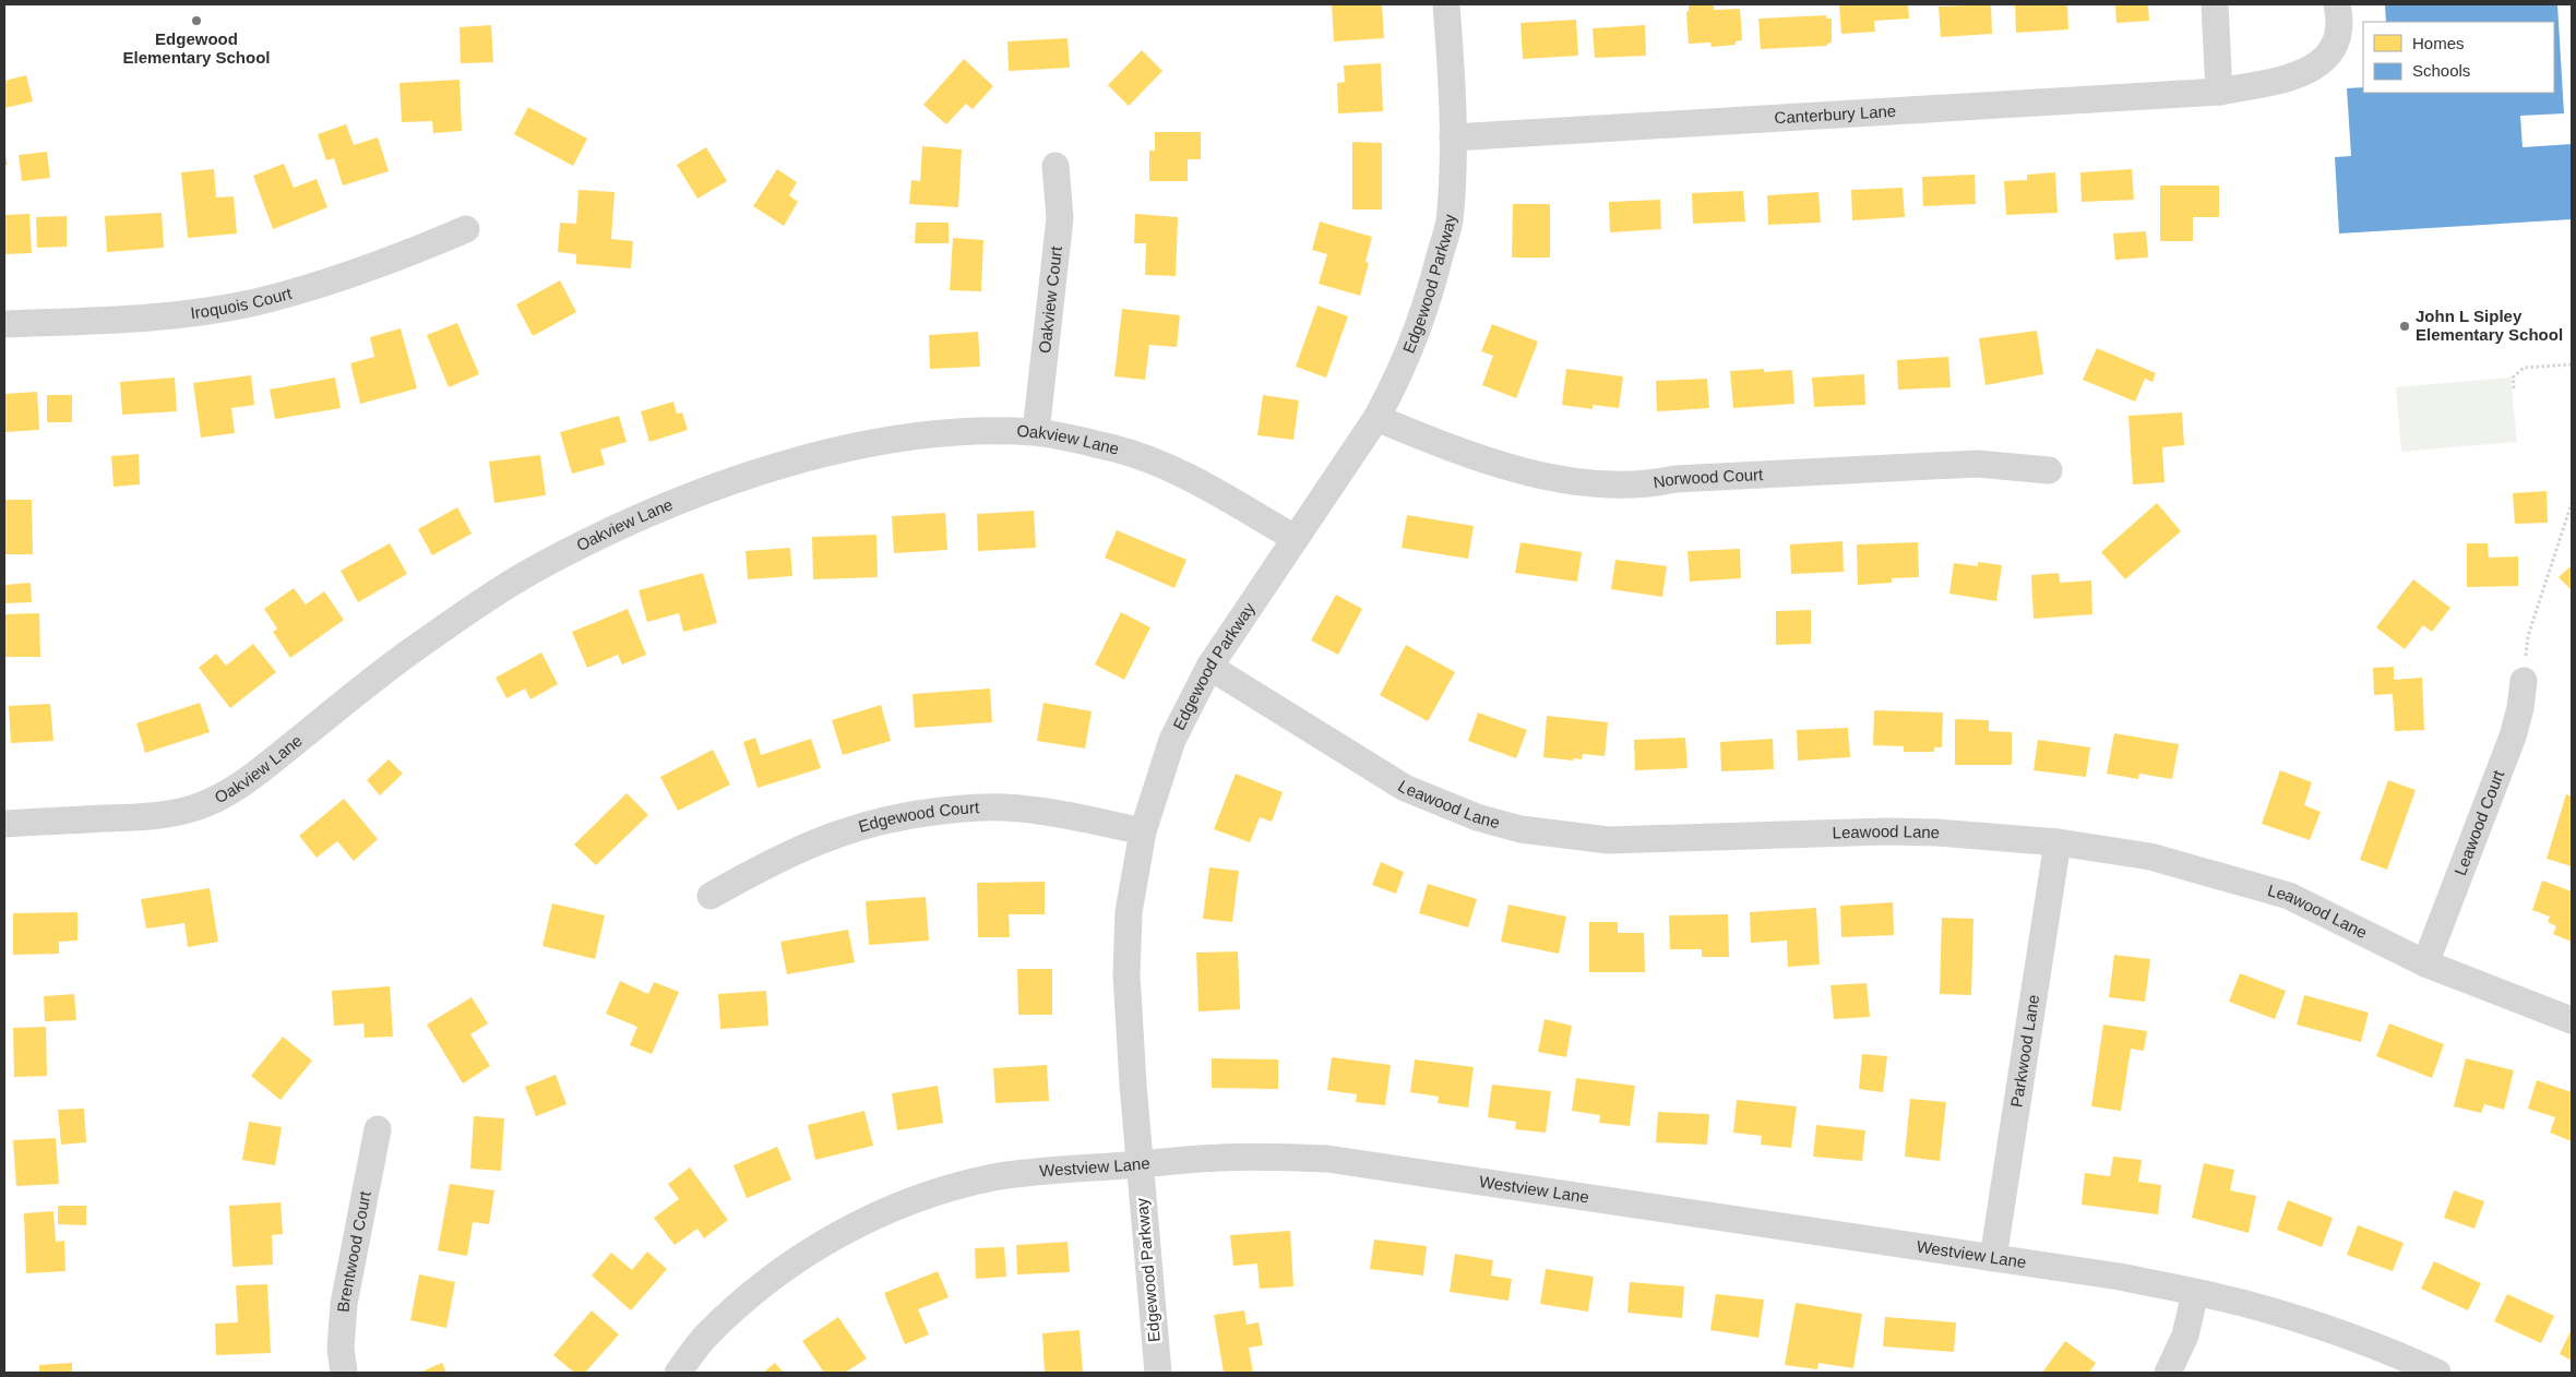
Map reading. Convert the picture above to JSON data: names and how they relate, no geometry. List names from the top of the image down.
{
  "streets": {
    "street": [
      "Canterbury Lane",
      "Edgewood Parkway",
      "Oakview Court",
      "Iroquois Court",
      "Oakview Lane",
      "Norwood Court",
      "Leawood Lane",
      "Edgewood Court",
      "Leawood Court",
      "Parkwood Lane",
      "Westview Lane",
      "Brentwood Court"
    ]
  },
  "crossings": [
    ["Canterbury Lane", "Edgewood Parkway"],
    ["Edgewood Parkway", "Oakview Lane"],
    ["Edgewood Parkway", "Norwood Court"],
    ["Edgewood Parkway", "Leawood Lane"],
    ["Edgewood Parkway", "Edgewood Court"],
    ["Edgewood Parkway", "Westview Lane"],
    ["Oakview Court", "Oakview Lane"],
    ["Leawood Lane", "Leawood Court"],
    ["Leawood Lane", "Parkwood Lane"],
    ["Parkwood Lane", "Westview Lane"]
  ],
  "places": ["Edgewood Elementary School", "John L Sipley Elementary School"],
  "legend": ["Homes", "Schools"]
}
